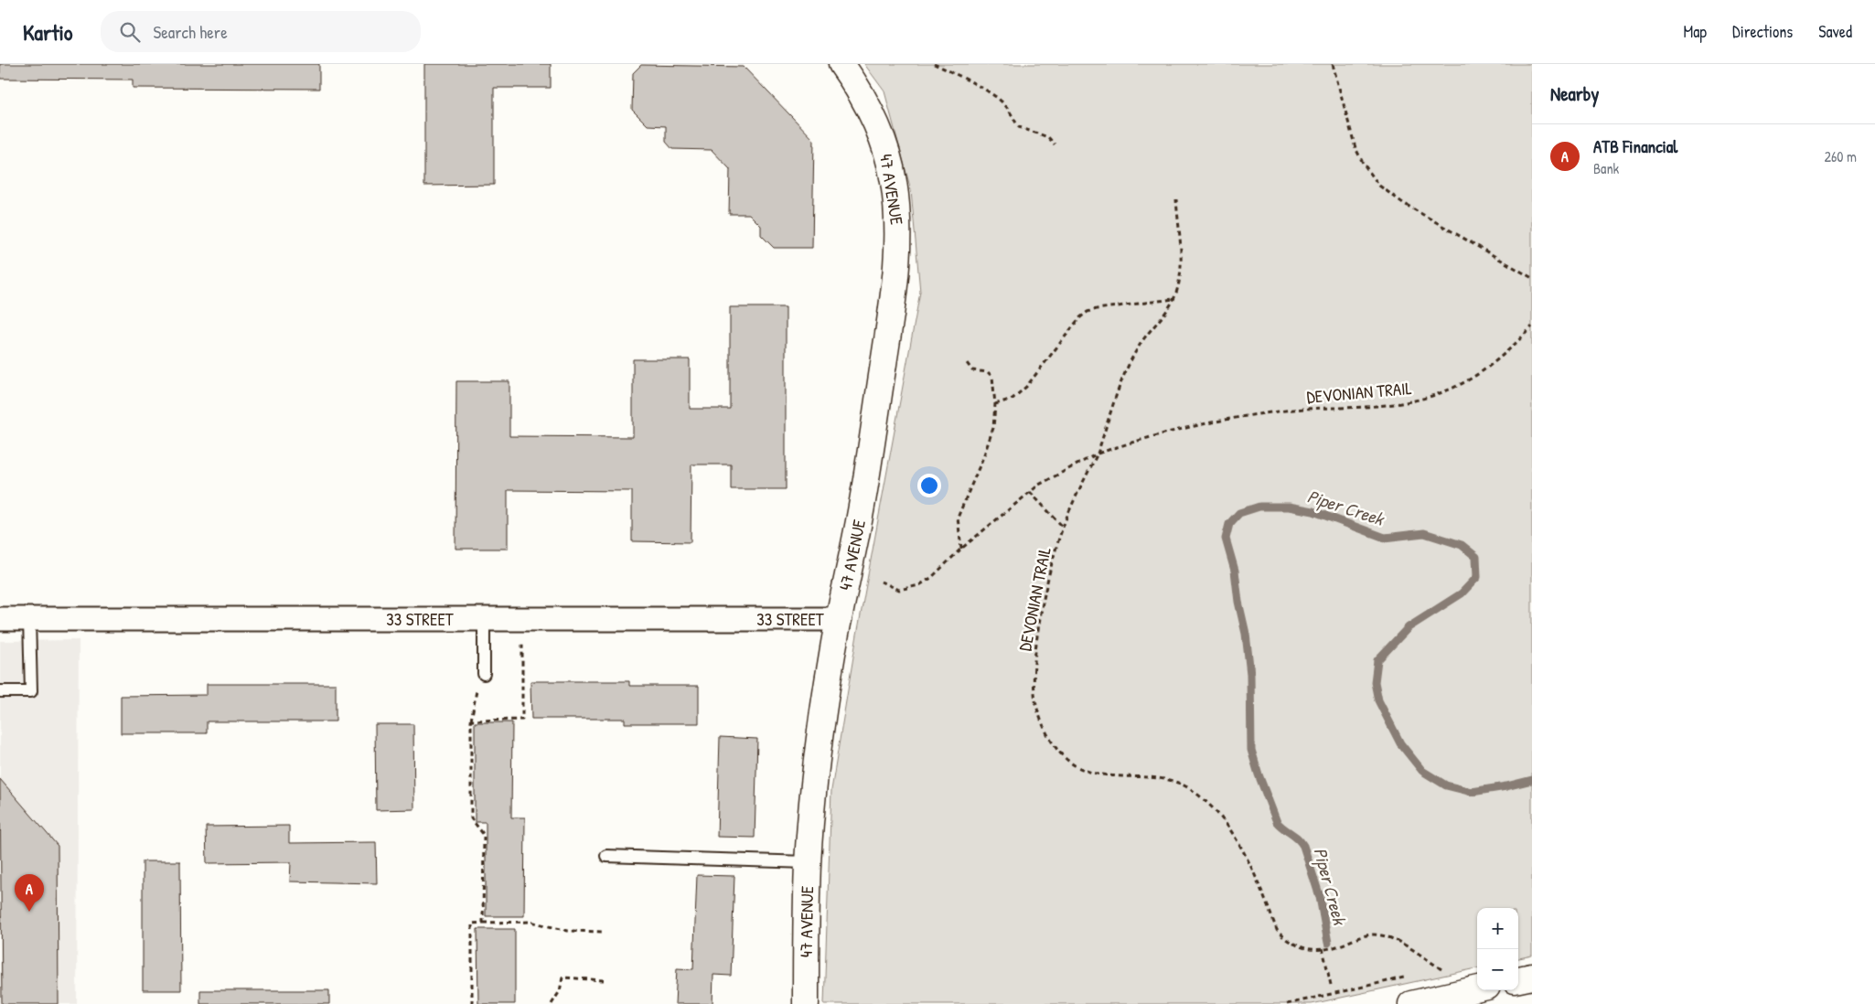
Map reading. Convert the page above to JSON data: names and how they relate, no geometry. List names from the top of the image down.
{
  "streets": {
    "street": ["47 AVENUE", "33 STREET"],
    "path": ["DEVONIAN TRAIL"]
  },
  "crossings": [
    ["47 AVENUE", "33 STREET"]
  ],
  "water": ["Piper Creek"],
  "page": {
    "header": "Kartio",
    "search": "Search here",
    "nav": ["Map", "Directions", "Saved"],
    "heading": "Nearby",
    "list": [
      {
        "mark": "A",
        "name": "ATB Financial",
        "note": "Bank",
        "value": "260 m"
      }
    ],
    "pins": "A",
    "map_buttons": ["+", "−"]
  }
}
